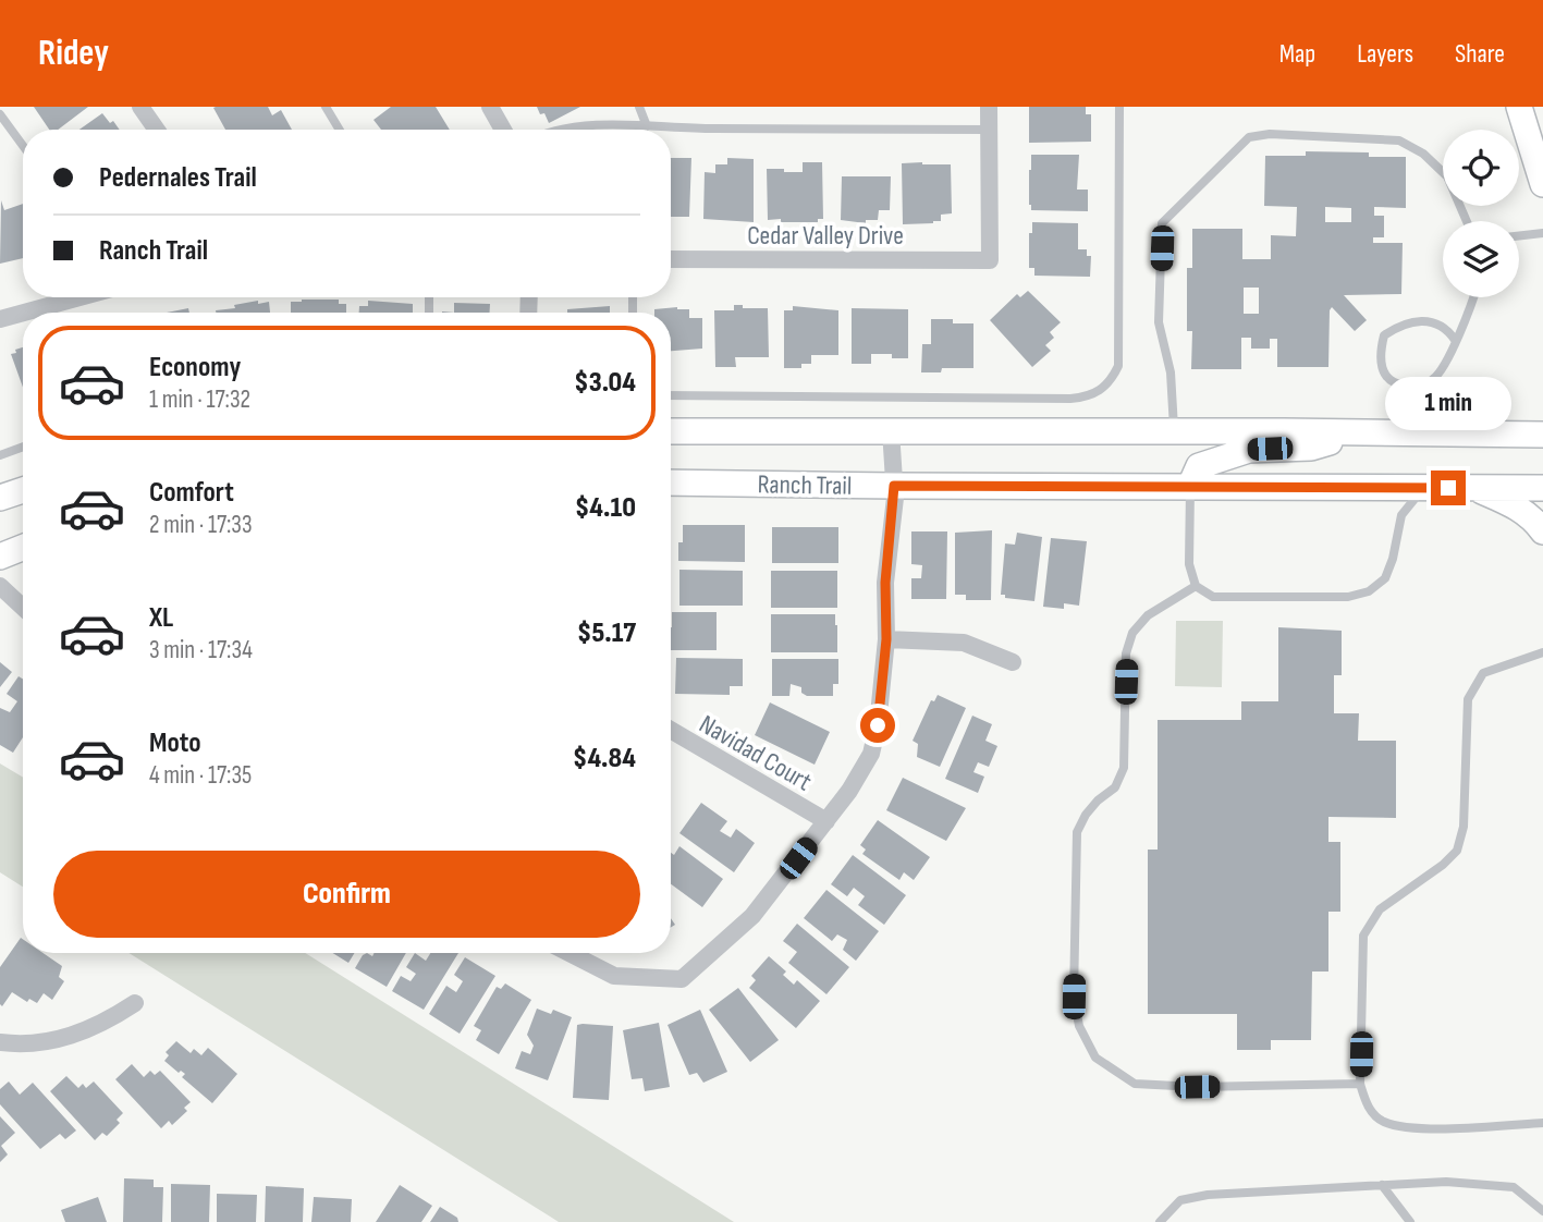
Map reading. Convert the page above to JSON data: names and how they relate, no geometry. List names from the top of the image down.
{
  "streets": {
    "main road": ["Ranch Trail"],
    "street": ["Cedar Valley Drive", "Navidad Court"]
  },
  "page": {
    "header": "Ridey",
    "nav": ["Map", "Layers", "Share"],
    "banner": ["Pedernales Trail", "Ranch Trail"],
    "list": [
      {
        "name": "Economy",
        "note": "1 min · 17:32",
        "value": "$3.04"
      },
      {
        "name": "Comfort",
        "note": "2 min · 17:33",
        "value": "$4.10"
      },
      {
        "name": "XL",
        "note": "3 min · 17:34",
        "value": "$5.17"
      },
      {
        "name": "Moto",
        "note": "4 min · 17:35",
        "value": "$4.84"
      }
    ],
    "bubble": "1 min",
    "buttons": "Confirm"
  }
}
